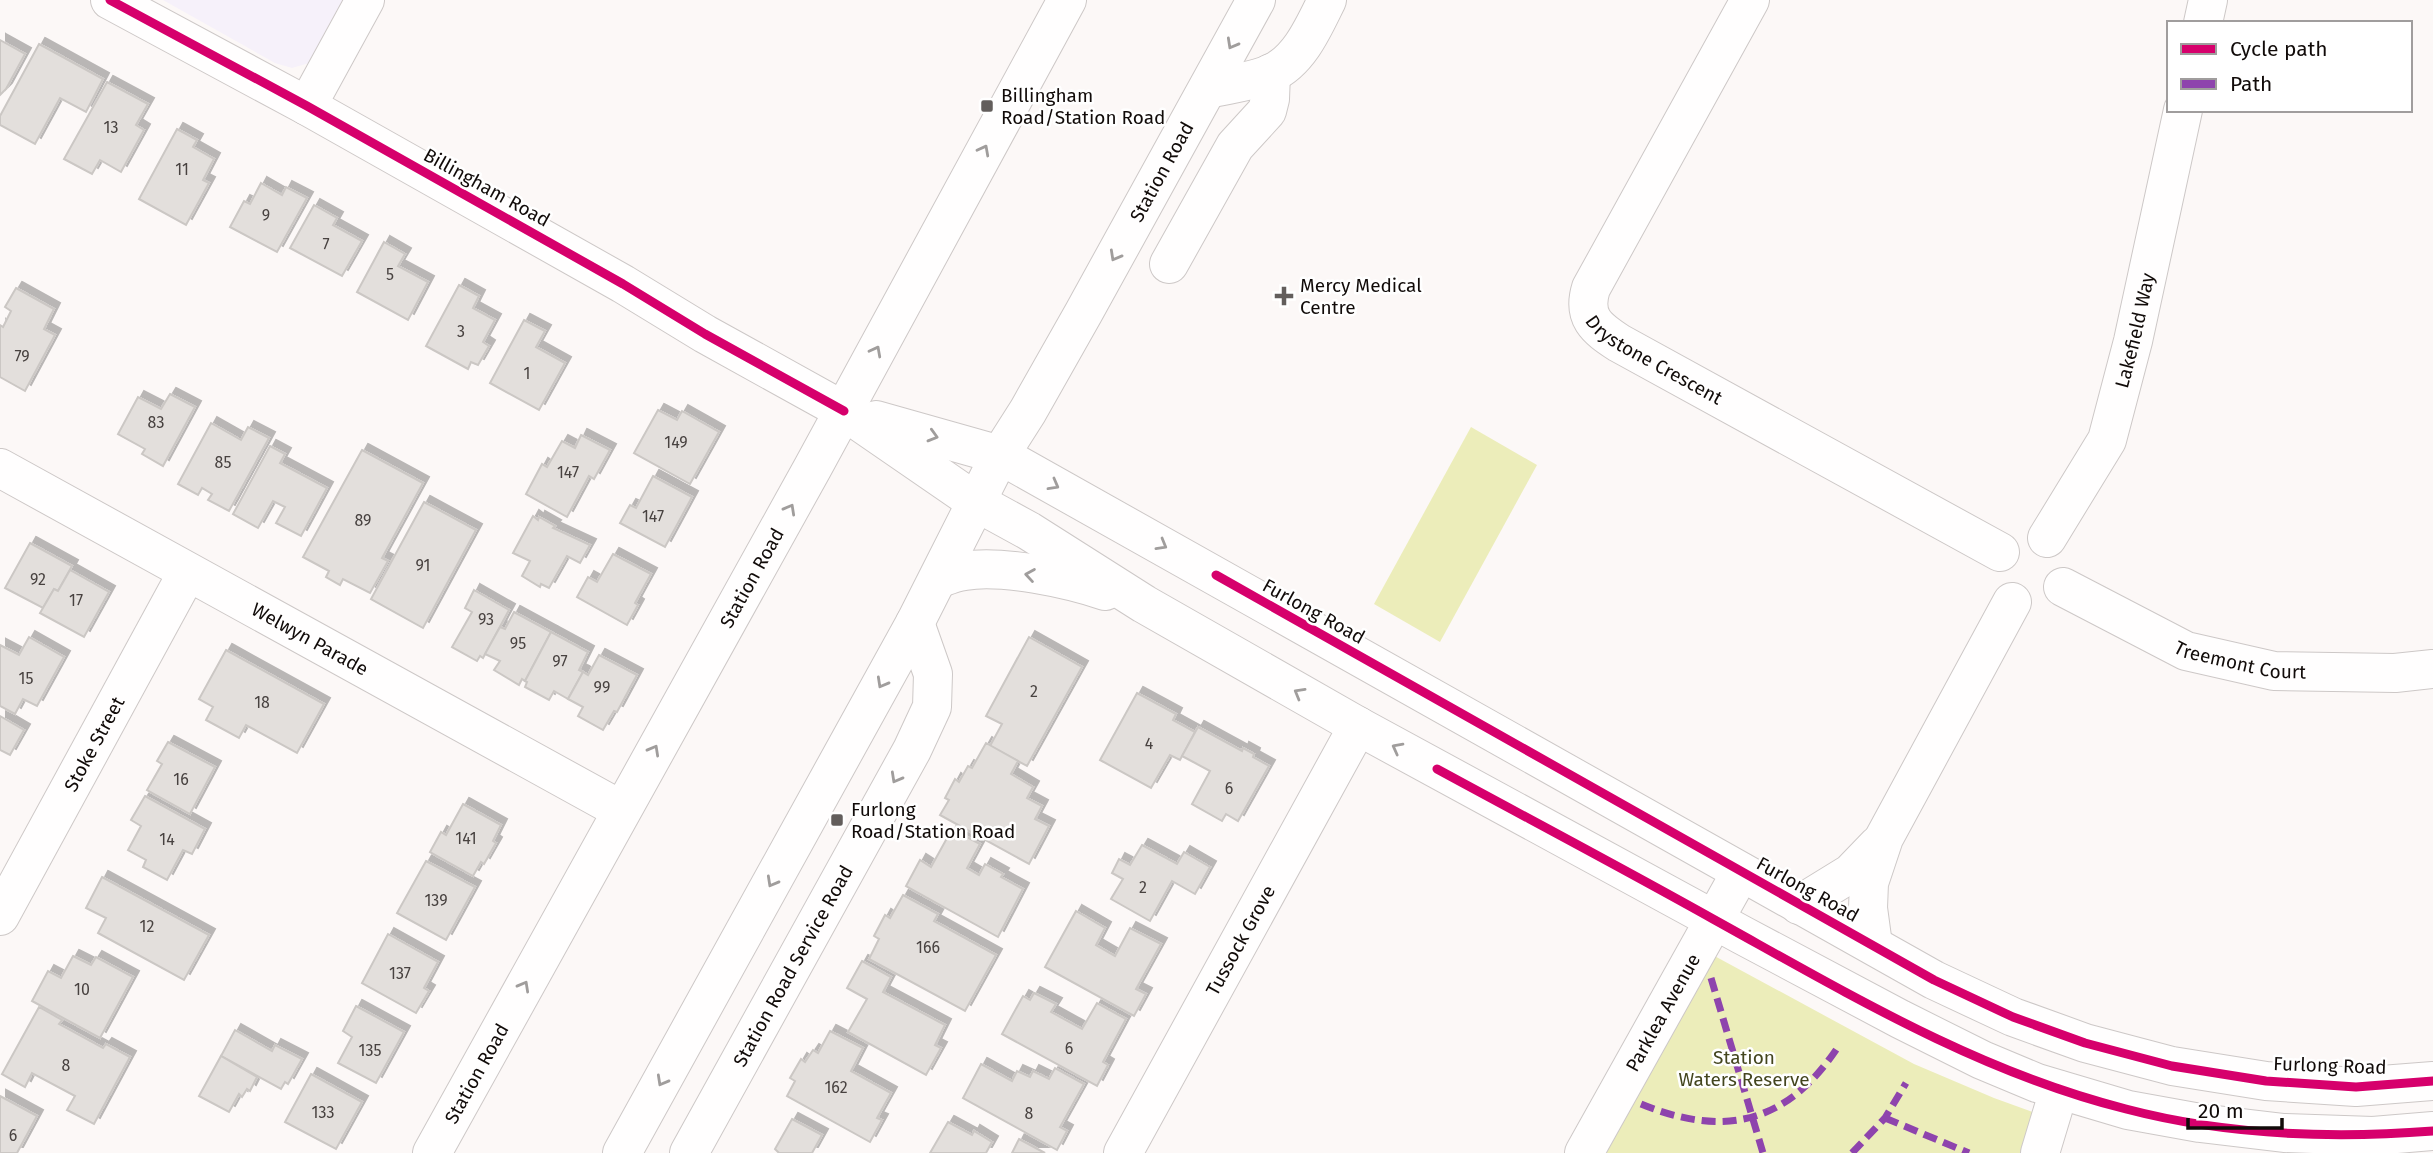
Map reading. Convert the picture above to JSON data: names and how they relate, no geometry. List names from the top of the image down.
{
  "streets": {
    "main road": [
      "Station Road",
      "Billingham Road",
      "Lakefield Way",
      "Drystone Crescent",
      "Furlong Road",
      "Welwyn Parade",
      "Treemont Court",
      "Stoke Street",
      "Tussock Grove",
      "Station Road Service Road",
      "Parklea Avenue"
    ]
  },
  "crossings": [
    ["Station Road", "Billingham Road"],
    ["Station Road", "Furlong Road"],
    ["Station Road", "Welwyn Parade"],
    ["Station Road", "Station Road Service Road"],
    ["Billingham Road", "Furlong Road"],
    ["Lakefield Way", "Drystone Crescent"],
    ["Lakefield Way", "Treemont Court"],
    ["Drystone Crescent", "Treemont Court"],
    ["Furlong Road", "Parklea Avenue"],
    ["Welwyn Parade", "Stoke Street"]
  ],
  "one_way": ["Station Road Service Road"],
  "parks": ["Station Waters Reserve"],
  "places": {
    "transit": ["Billingham Road/Station Road", "Furlong Road/Station Road"],
    "health": ["Mercy Medical Centre"]
  },
  "house_numbers": [
    "13",
    "11",
    "9",
    "7",
    "5",
    "3",
    "79",
    "1",
    "83",
    "149",
    "85",
    "147",
    "147",
    "89",
    "91",
    "92",
    "17",
    "93",
    "95",
    "97",
    "15",
    "99",
    "2",
    "18",
    "4",
    "16",
    "6",
    "141",
    "14",
    "2",
    "139",
    "12",
    "166",
    "137",
    "10",
    "6",
    "135",
    "8",
    "162",
    "133",
    "8",
    "6"
  ],
  "legend": ["Cycle path", "Path"],
  "scale_bar": "20 m"
}
